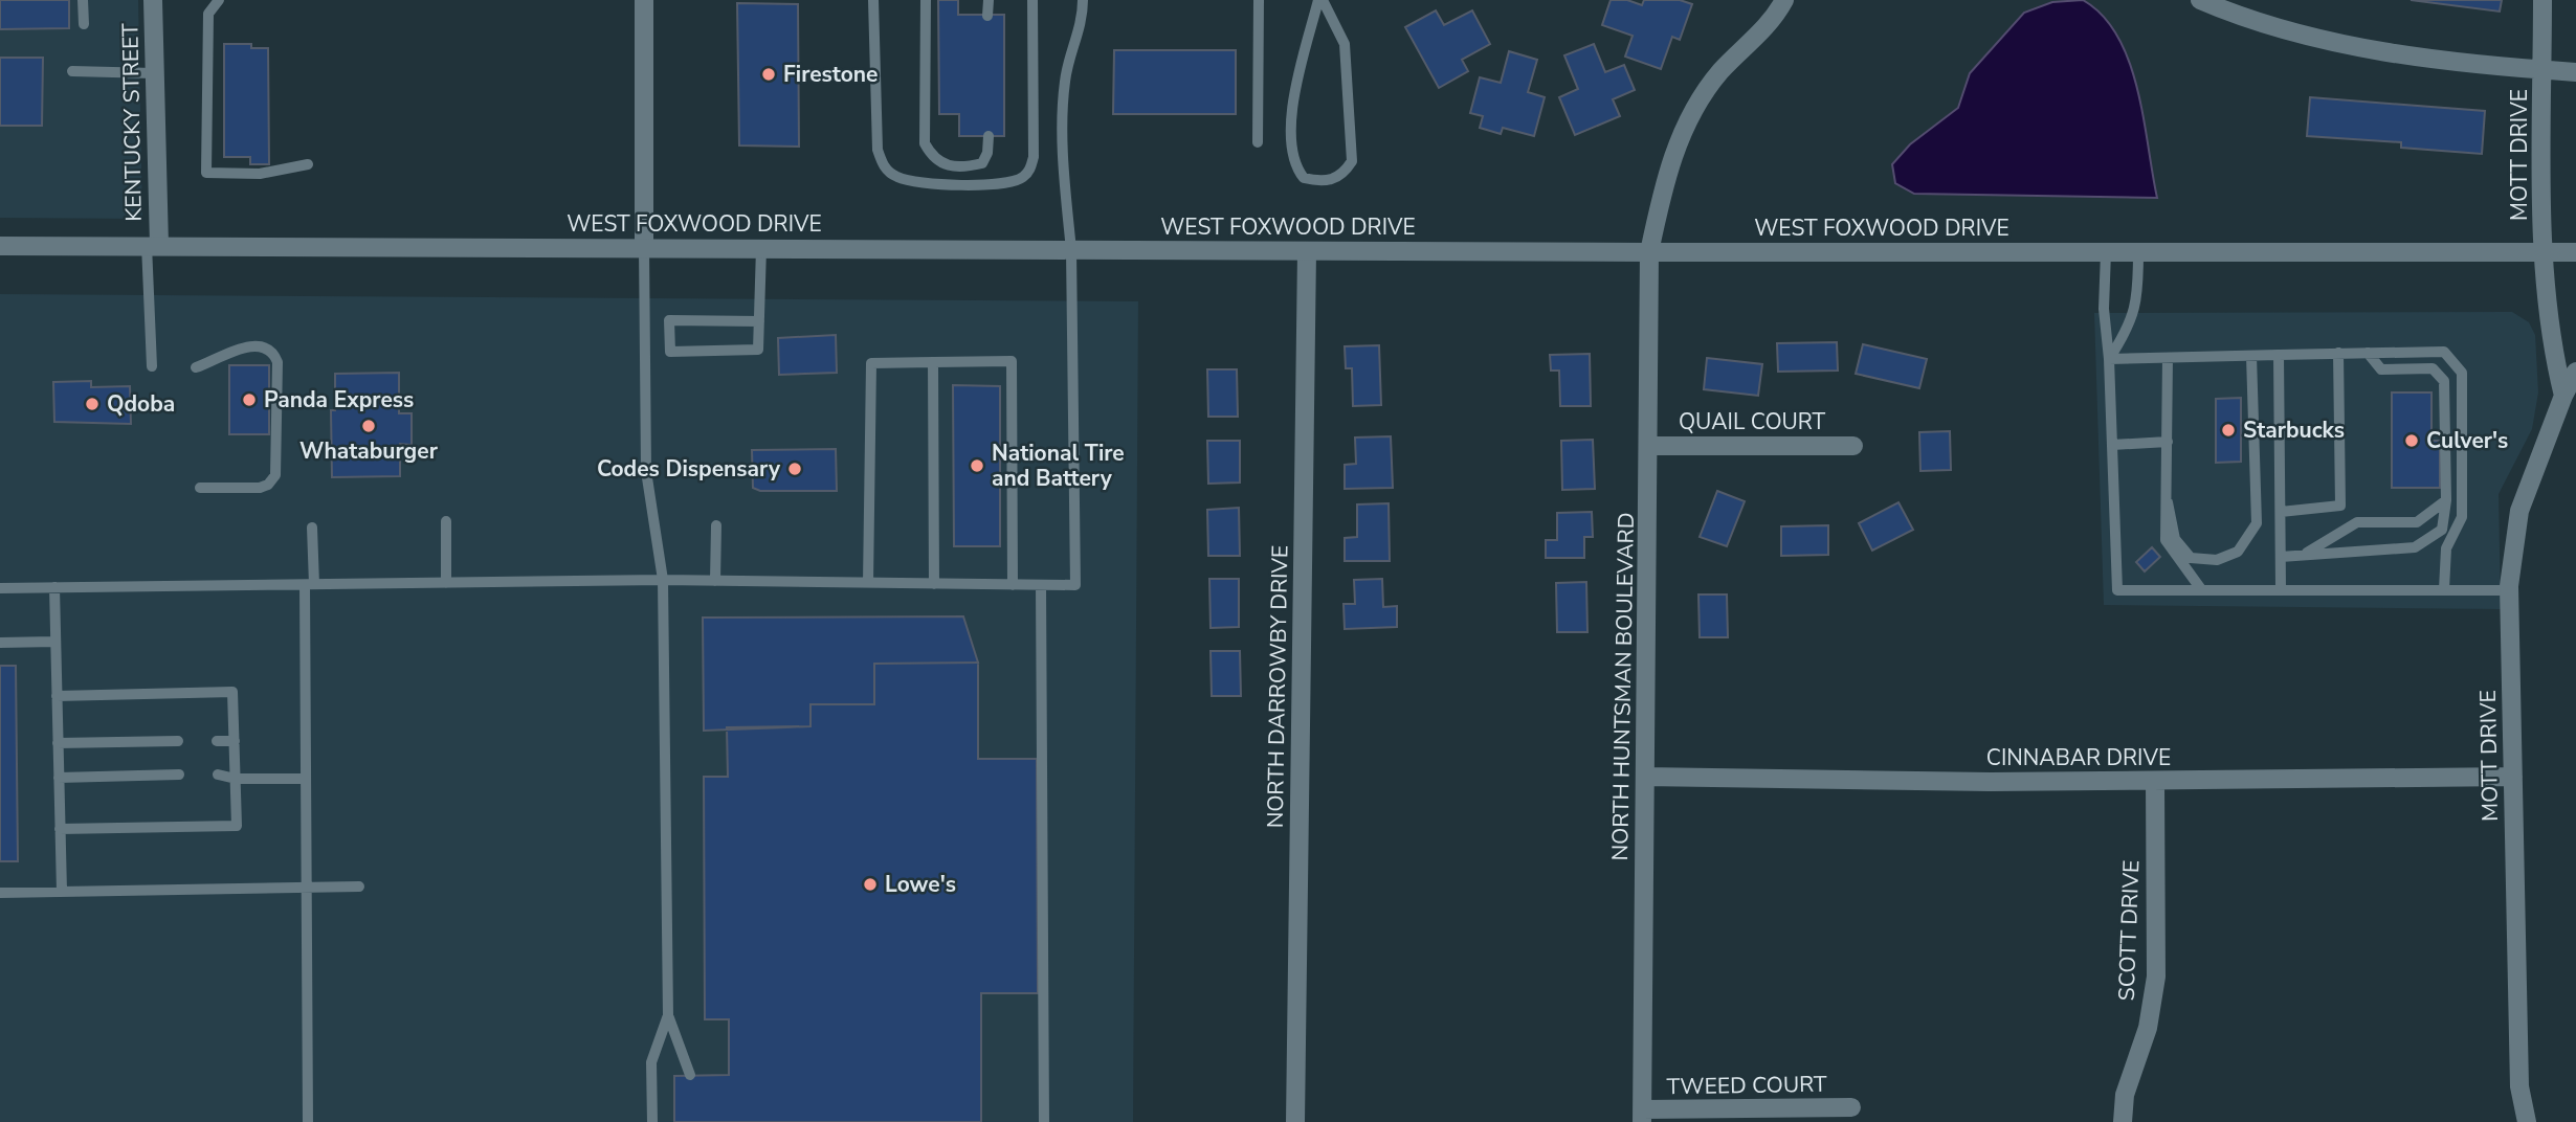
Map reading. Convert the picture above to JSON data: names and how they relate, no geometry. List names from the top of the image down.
{
  "streets": {
    "street": [
      "KENTUCKY STREET",
      "MOTT DRIVE",
      "WEST FOXWOOD DRIVE",
      "QUAIL COURT",
      "NORTH DARROWBY DRIVE",
      "NORTH HUNTSMAN BOULEVARD",
      "CINNABAR DRIVE",
      "SCOTT DRIVE",
      "TWEED COURT"
    ]
  },
  "crossings": [
    ["KENTUCKY STREET", "WEST FOXWOOD DRIVE"],
    ["MOTT DRIVE", "WEST FOXWOOD DRIVE"],
    ["MOTT DRIVE", "CINNABAR DRIVE"],
    ["WEST FOXWOOD DRIVE", "NORTH DARROWBY DRIVE"],
    ["WEST FOXWOOD DRIVE", "NORTH HUNTSMAN BOULEVARD"],
    ["QUAIL COURT", "NORTH HUNTSMAN BOULEVARD"],
    ["NORTH HUNTSMAN BOULEVARD", "CINNABAR DRIVE"],
    ["NORTH HUNTSMAN BOULEVARD", "TWEED COURT"],
    ["CINNABAR DRIVE", "SCOTT DRIVE"]
  ],
  "places": [
    "Firestone",
    "Panda Express",
    "Qdoba",
    "Whataburger",
    "Starbucks",
    "Culver's",
    "National Tire and Battery",
    "Codes Dispensary",
    "Lowe's"
  ]
}
